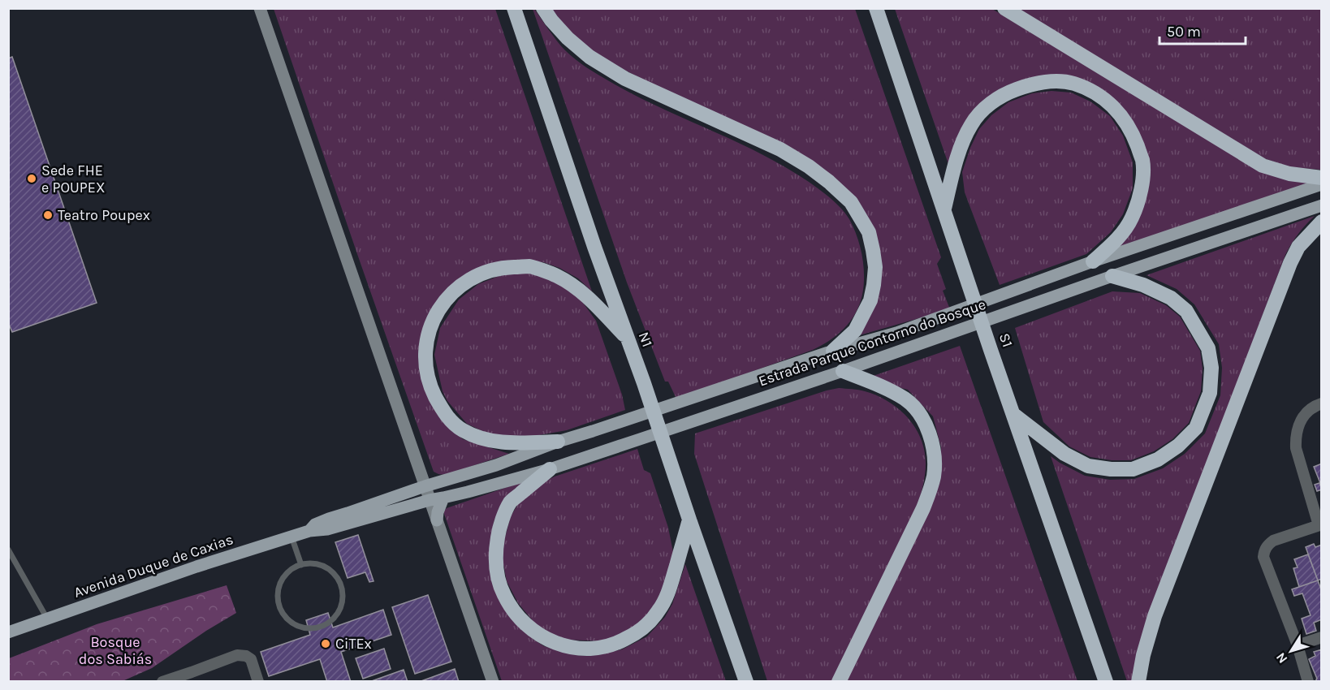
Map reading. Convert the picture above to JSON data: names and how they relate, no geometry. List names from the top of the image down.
{
  "streets": {
    "highway": ["N1", "S1"],
    "main road": ["Estrada Parque Contorno do Bosque", "Avenida Duque de Caxias"]
  },
  "crossings": [
    ["Estrada Parque Contorno do Bosque", "Avenida Duque de Caxias"]
  ],
  "parks": ["Bosque dos Sabiás"],
  "places": ["Sede FHE e POUPEX", "Teatro Poupex", "CiTEx"],
  "scale_bar": "50 m",
  "north": "bottom left"
}
